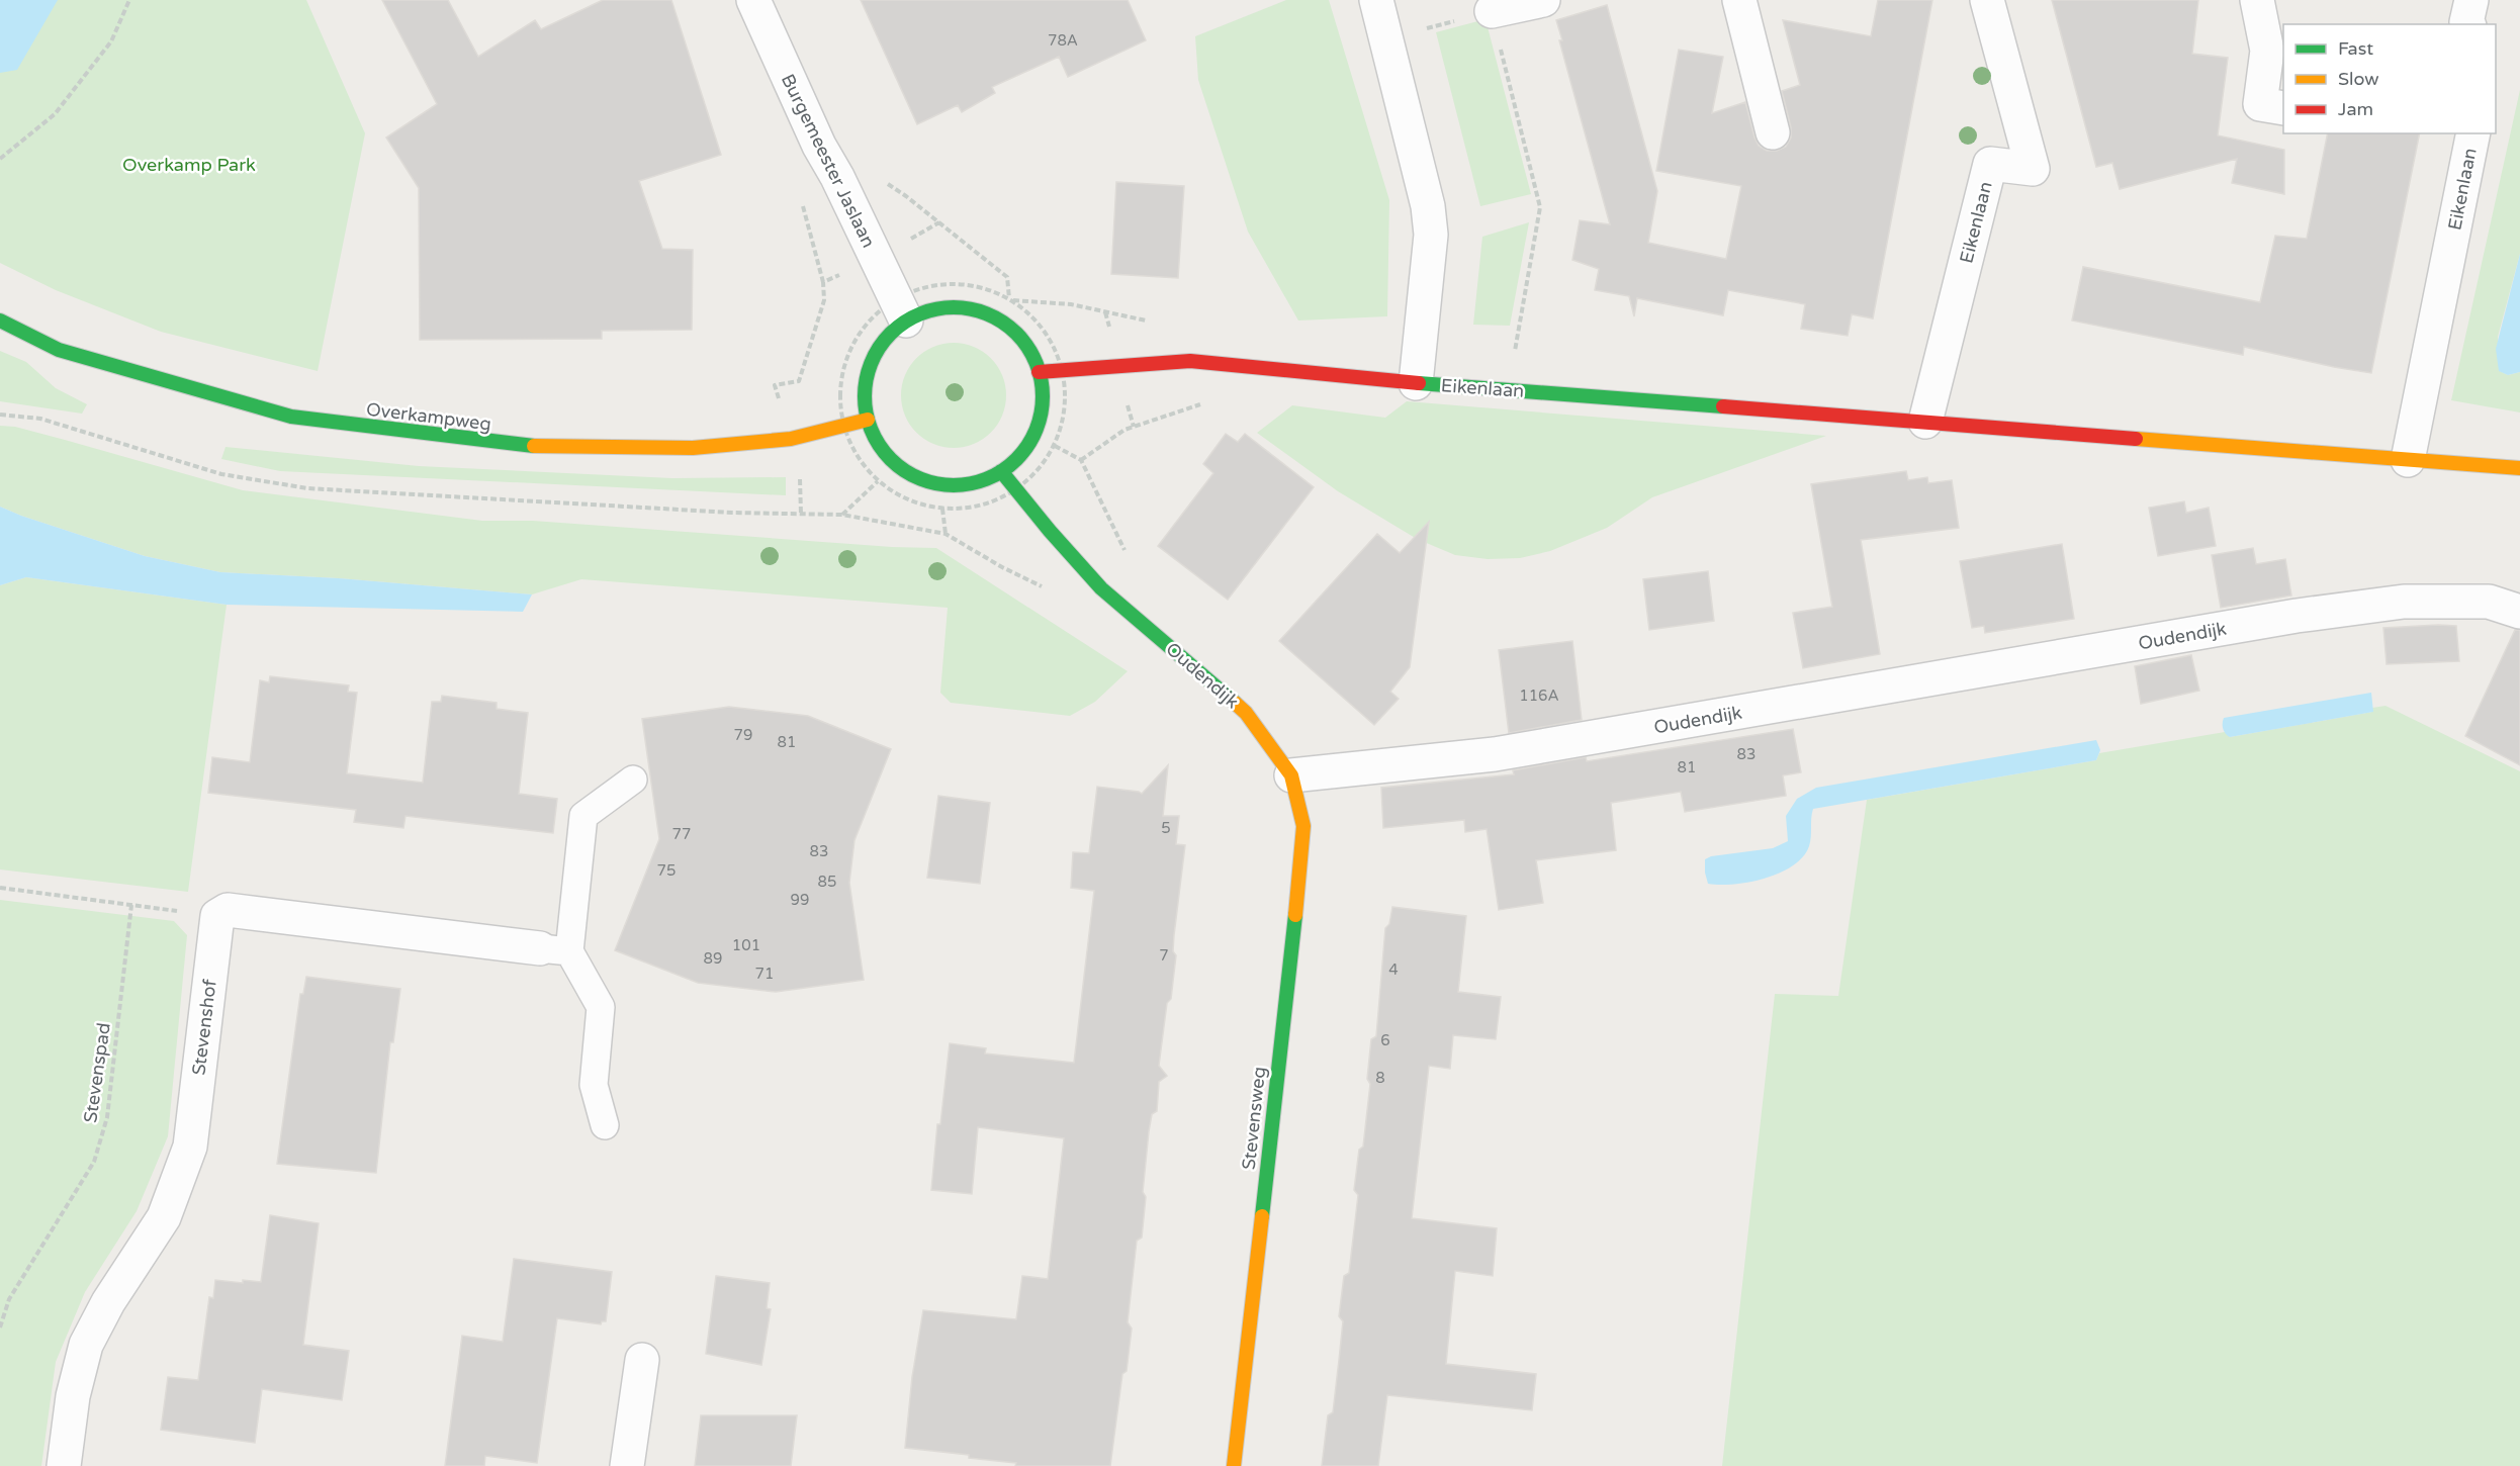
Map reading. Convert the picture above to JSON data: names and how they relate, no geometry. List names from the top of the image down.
{
  "streets": {
    "street": [
      "Burgemeester Jaslaan",
      "Eikenlaan",
      "Overkampweg",
      "Oudendijk",
      "Stevenshof",
      "Stevensweg"
    ],
    "path": ["Stevenspad"]
  },
  "crossings": [
    ["Burgemeester Jaslaan", "Eikenlaan"],
    ["Burgemeester Jaslaan", "Overkampweg"],
    ["Burgemeester Jaslaan", "Oudendijk"],
    ["Eikenlaan", "Overkampweg"],
    ["Eikenlaan", "Oudendijk"],
    ["Overkampweg", "Oudendijk"],
    ["Oudendijk", "Stevensweg"]
  ],
  "parks": ["Overkamp Park"],
  "house_numbers": [
    "78A",
    "116A",
    "79",
    "81",
    "83",
    "81",
    "5",
    "77",
    "83",
    "75",
    "85",
    "99",
    "101",
    "7",
    "89",
    "4",
    "71",
    "6",
    "8"
  ],
  "legend": ["Fast", "Slow", "Jam"]
}
